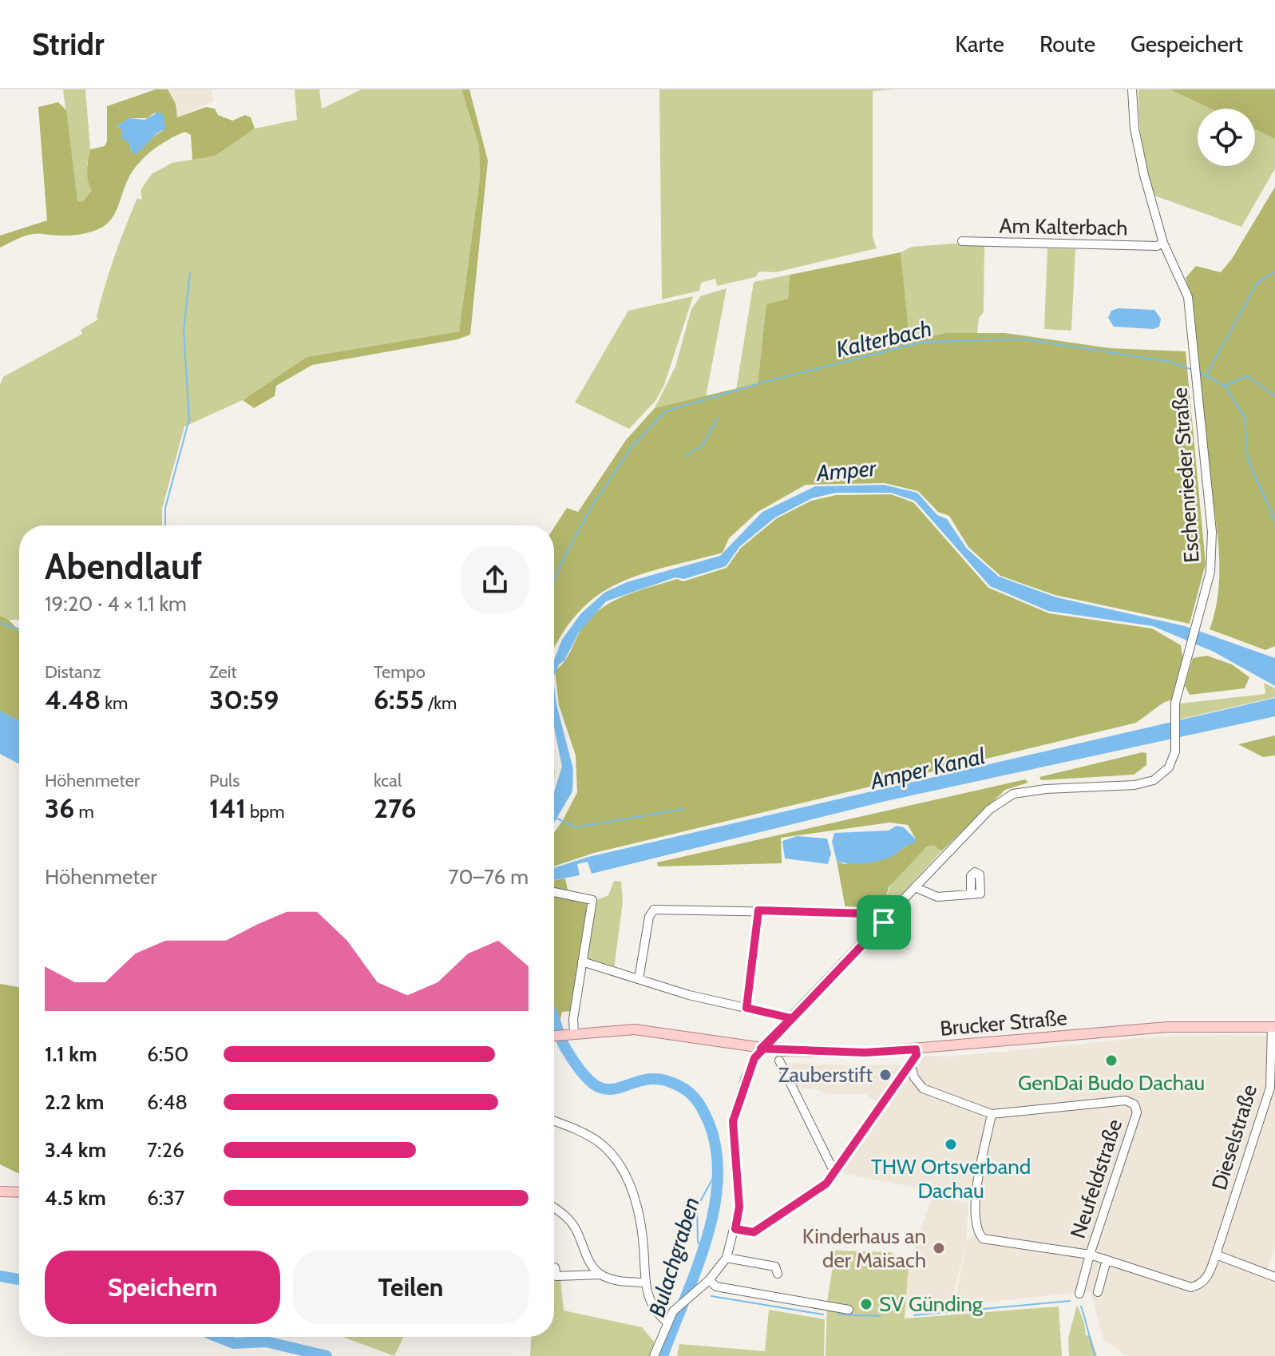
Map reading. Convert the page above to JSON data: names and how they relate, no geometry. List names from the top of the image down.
{
  "streets": {
    "main road": ["Brucker Straße"],
    "street": [
      "Am Kalterbach",
      "Eschenrieder Straße",
      "Dieselstraße",
      "Neufeldstraße"
    ]
  },
  "crossings": [
    ["Am Kalterbach", "Eschenrieder Straße"],
    ["Eschenrieder Straße", "Brucker Straße"],
    ["Brucker Straße", "Dieselstraße"],
    ["Dieselstraße", "Neufeldstraße"]
  ],
  "water": [
    "Kalterbach",
    "Amper",
    "Amper Kanal",
    "Bulachgraben"
  ],
  "places": [
    "GenDai Budo Dachau",
    "Zauberstift",
    "THW Ortsverband Dachau",
    "Kinderhaus an der Maisach",
    "SV Günding"
  ],
  "page": {
    "header": "Stridr",
    "nav": ["Karte", "Route", "Gespeichert"],
    "heading": ["Abendlauf", "19:20 · 4 × 1.1 km"],
    "stats": [
      ["Distanz", "4.48 km"],
      ["Zeit", "30:59"],
      ["Tempo", "6:55 /km"],
      ["Höhenmeter", "36 m"],
      ["Puls", "141 bpm"],
      ["kcal", "276"]
    ],
    "chart": ["Höhenmeter", "70–76 m"],
    "list": [
      {
        "name": "1.1 km",
        "note": "6:50"
      },
      {
        "name": "2.2 km",
        "note": "6:48"
      },
      {
        "name": "3.4 km",
        "note": "7:26"
      },
      {
        "name": "4.5 km",
        "note": "6:37"
      }
    ],
    "buttons": ["Speichern", "Teilen"]
  }
}
